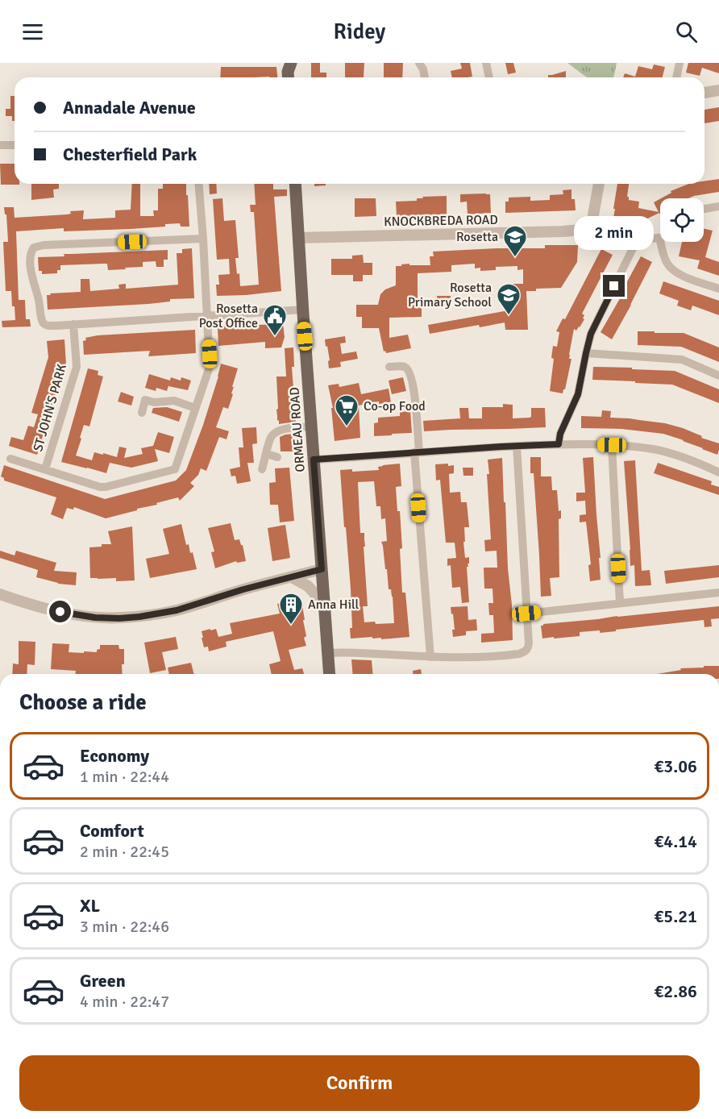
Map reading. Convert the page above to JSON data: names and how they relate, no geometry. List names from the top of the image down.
{
  "streets": {
    "main road": ["ORMEAU ROAD"],
    "street": ["KNOCKBREDA ROAD", "ST JOHN'S PARK"]
  },
  "crossings": [
    ["KNOCKBREDA ROAD", "ORMEAU ROAD"]
  ],
  "places": {
    "school or university": ["Rosetta", "Rosetta Primary School"],
    "public building": ["Rosetta Post Office"],
    "supermarket": ["Co-op Food"],
    "building": ["Anna Hill"]
  },
  "page": {
    "header": "Ridey",
    "banner": ["Annadale Avenue", "Chesterfield Park"],
    "bubble": "2 min",
    "heading": "Choose a ride",
    "list": [
      {
        "name": "Economy",
        "note": "1 min · 22:44",
        "value": "€3.06"
      },
      {
        "name": "Comfort",
        "note": "2 min · 22:45",
        "value": "€4.14"
      },
      {
        "name": "XL",
        "note": "3 min · 22:46",
        "value": "€5.21"
      },
      {
        "name": "Green",
        "note": "4 min · 22:47",
        "value": "€2.86"
      }
    ],
    "buttons": "Confirm"
  }
}
